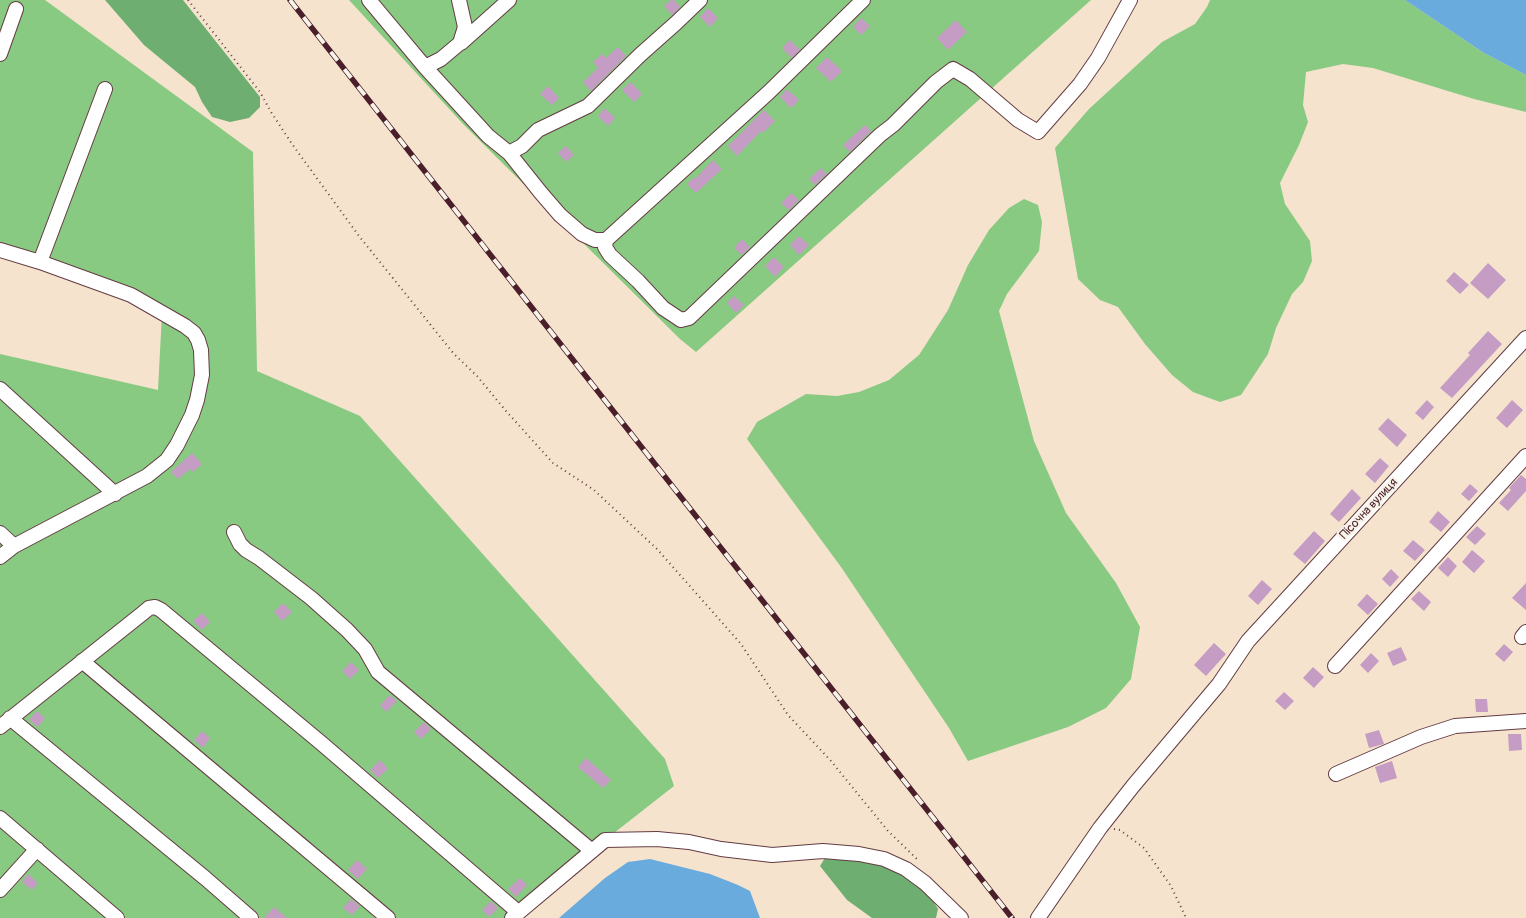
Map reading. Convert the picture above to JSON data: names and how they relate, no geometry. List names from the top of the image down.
{
  "streets": {
    "street": ["Пісочна вулиця"]
  }
}
